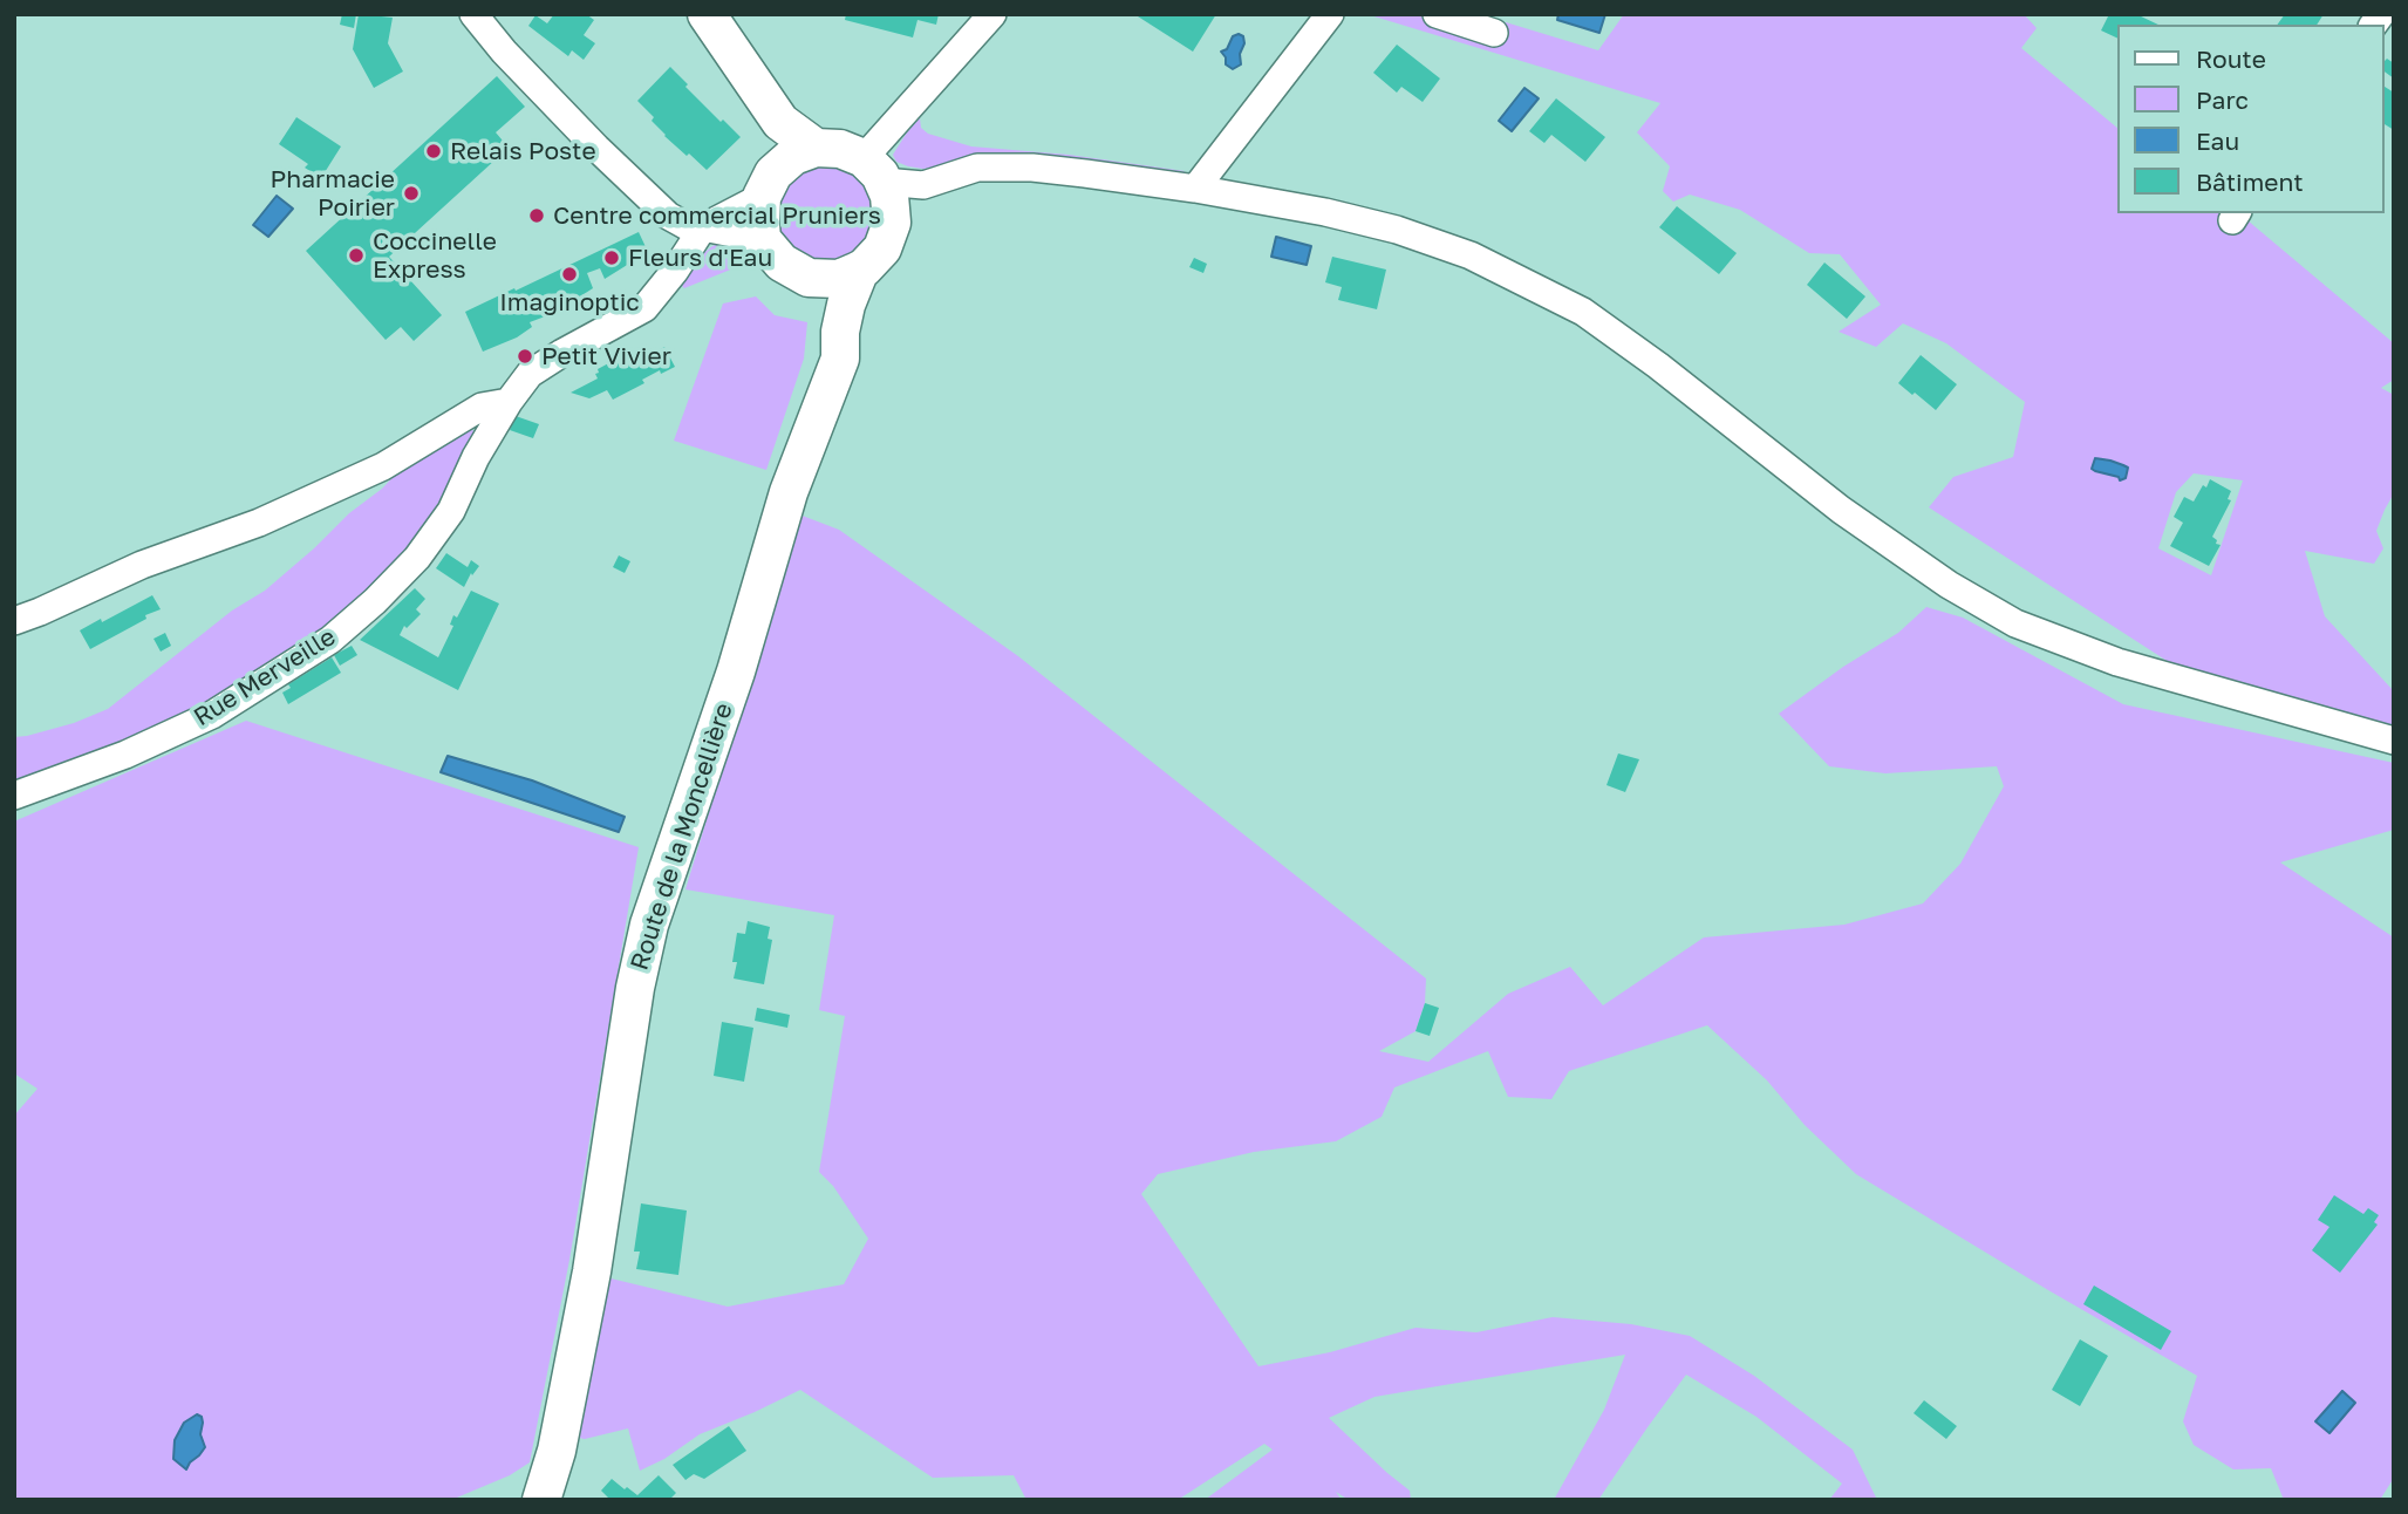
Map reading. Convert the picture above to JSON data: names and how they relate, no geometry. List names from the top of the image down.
{
  "streets": {
    "street": ["Rue Merveille", "Route de la Moncellière"]
  },
  "places": [
    "Relais Poste",
    "Pharmacie Poirier",
    "Centre commercial Pruniers",
    "Coccinelle Express",
    "Fleurs d'Eau",
    "Imaginoptic",
    "Petit Vivier"
  ],
  "legend": [
    "Route",
    "Parc",
    "Eau",
    "Bâtiment"
  ]
}
